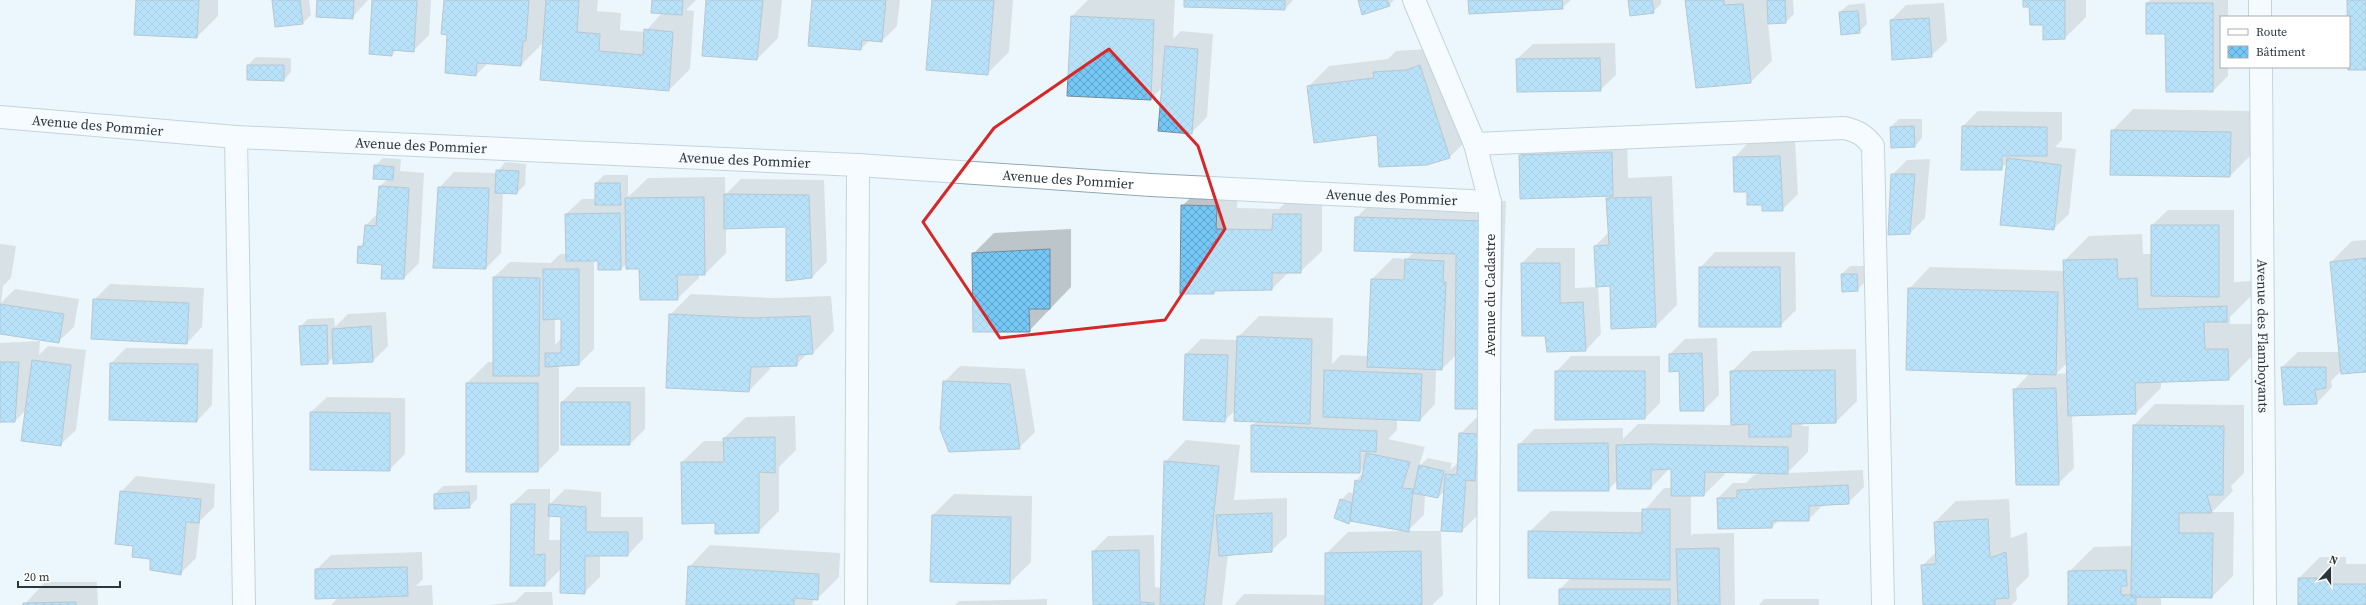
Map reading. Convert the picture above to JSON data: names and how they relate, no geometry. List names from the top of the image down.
{
  "streets": {
    "street": ["Avenue des Pommier", "Avenue du Cadastre", "Avenue des Flamboyants"]
  },
  "crossings": [
    ["Avenue des Pommier", "Avenue du Cadastre"]
  ],
  "legend": ["Route", "Bâtiment"],
  "scale_bar": "20 m",
  "north": "top"
}
